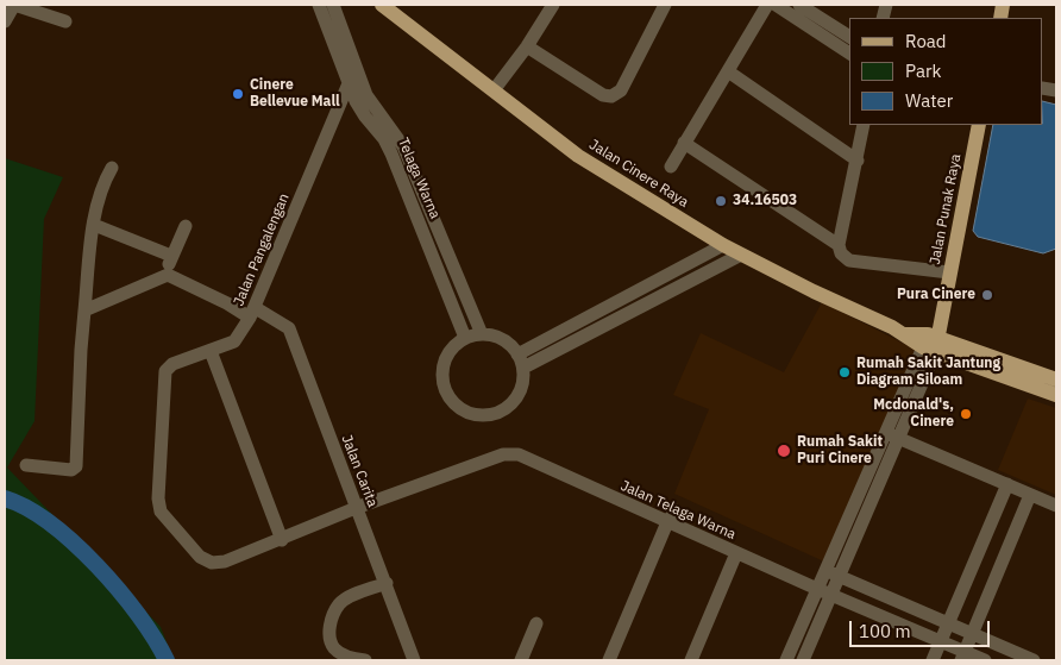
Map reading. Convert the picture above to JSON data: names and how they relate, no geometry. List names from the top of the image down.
{
  "streets": {
    "main road": ["Jalan Cinere Raya", "Jalan Punak Raya"],
    "street": [
      "Telaga Warna",
      "Jalan Pangalengan",
      "Jalan Carita",
      "Jalan Telaga Warna"
    ]
  },
  "crossings": [
    ["Jalan Cinere Raya", "Jalan Punak Raya"],
    ["Telaga Warna", "Jalan Pangalengan"],
    ["Jalan Pangalengan", "Jalan Carita"],
    ["Jalan Pangalengan", "Jalan Telaga Warna"],
    ["Jalan Carita", "Jalan Telaga Warna"]
  ],
  "places": [
    "Cinere Bellevue Mall",
    "34.16503",
    "Pura Cinere",
    "Rumah Sakit Jantung Diagram Siloam",
    "Mcdonald's, Cinere",
    "Rumah Sakit Puri Cinere"
  ],
  "legend": ["Road", "Park", "Water"],
  "scale_bar": "100 m"
}
